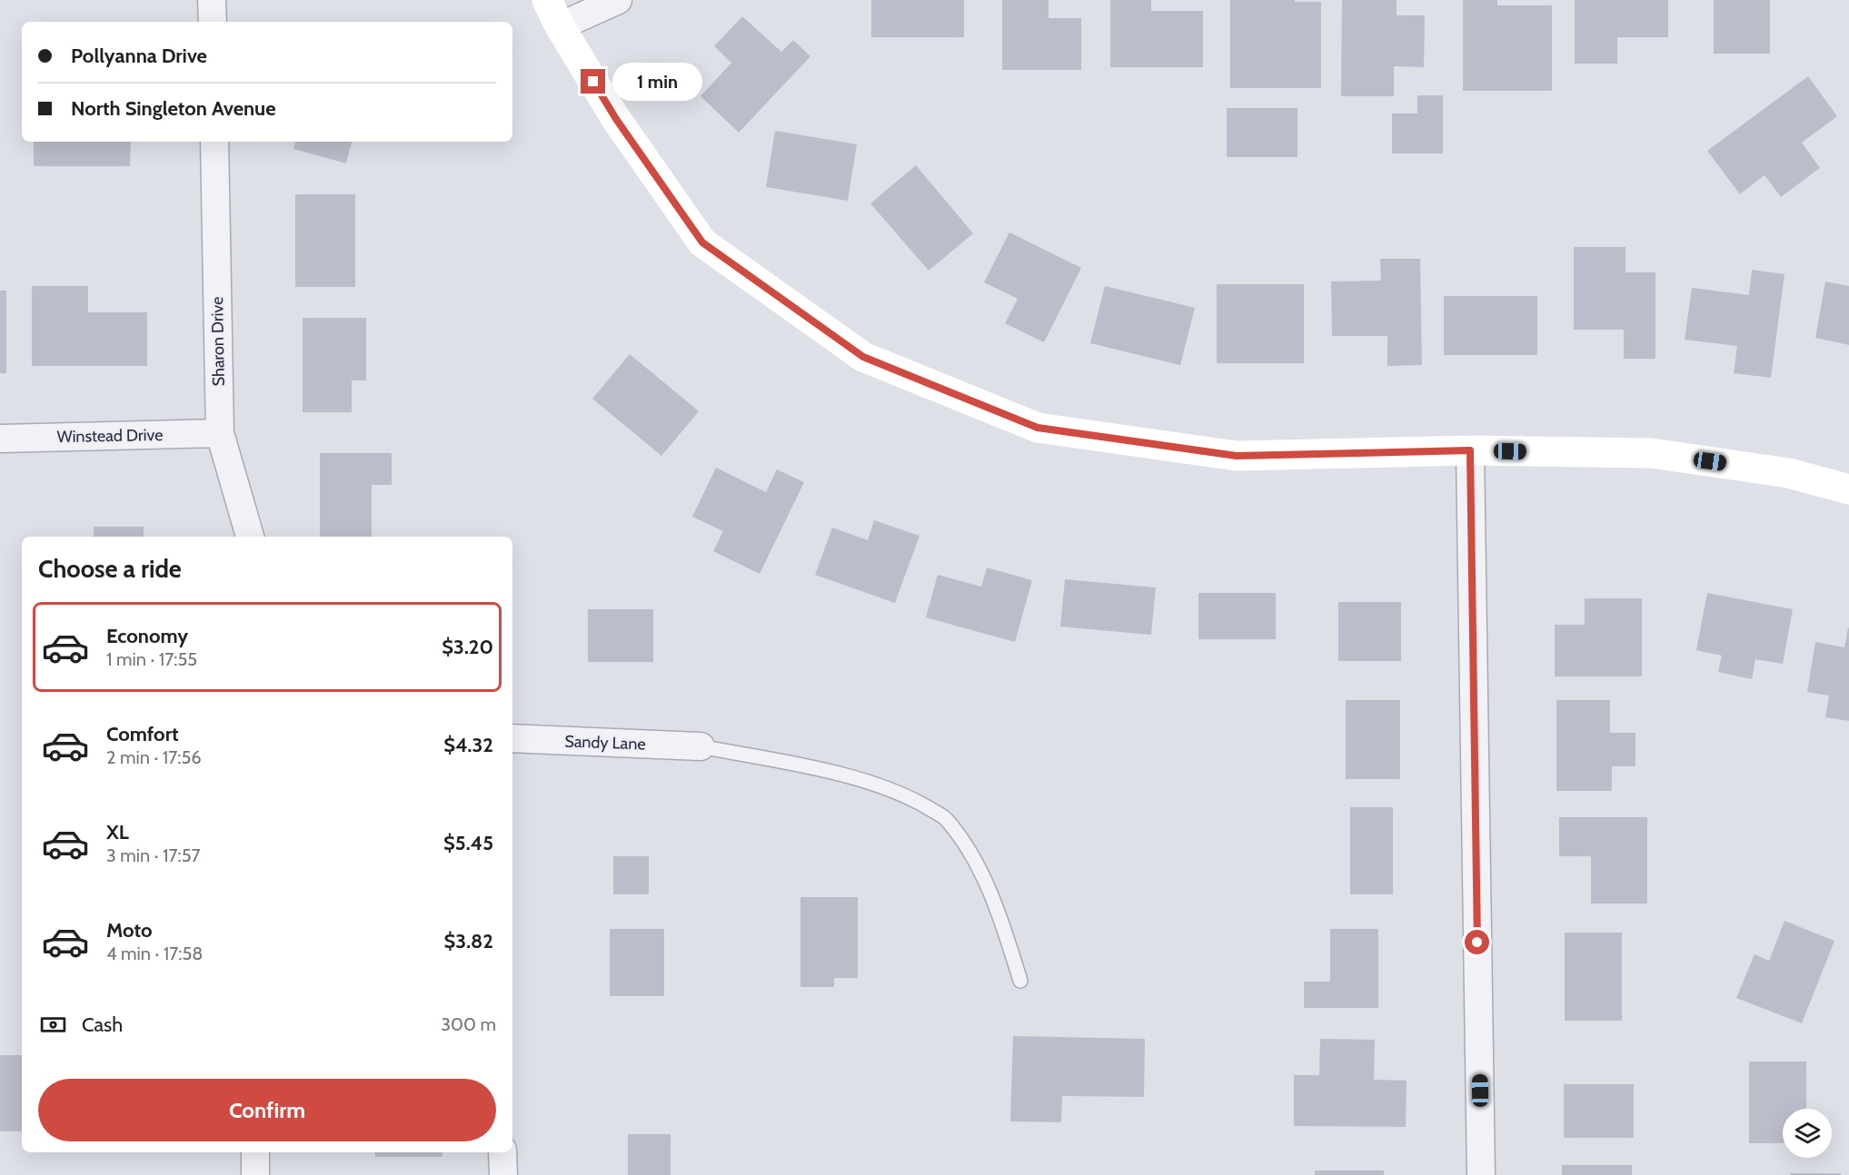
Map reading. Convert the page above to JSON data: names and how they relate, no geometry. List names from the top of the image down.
{
  "streets": {
    "street": ["Sharon Drive", "Winstead Drive", "Sandy Lane"]
  },
  "crossings": [
    ["Sharon Drive", "Winstead Drive"]
  ],
  "page": {
    "banner": ["Pollyanna Drive", "North Singleton Avenue"],
    "bubble": "1 min",
    "heading": "Choose a ride",
    "list": [
      {
        "name": "Economy",
        "note": "1 min · 17:55",
        "value": "$3.20"
      },
      {
        "name": "Comfort",
        "note": "2 min · 17:56",
        "value": "$4.32"
      },
      {
        "name": "XL",
        "note": "3 min · 17:57",
        "value": "$5.45"
      },
      {
        "name": "Moto",
        "note": "4 min · 17:58",
        "value": "$3.82"
      }
    ],
    "pay": ["Cash", "300 m"],
    "buttons": "Confirm"
  }
}
